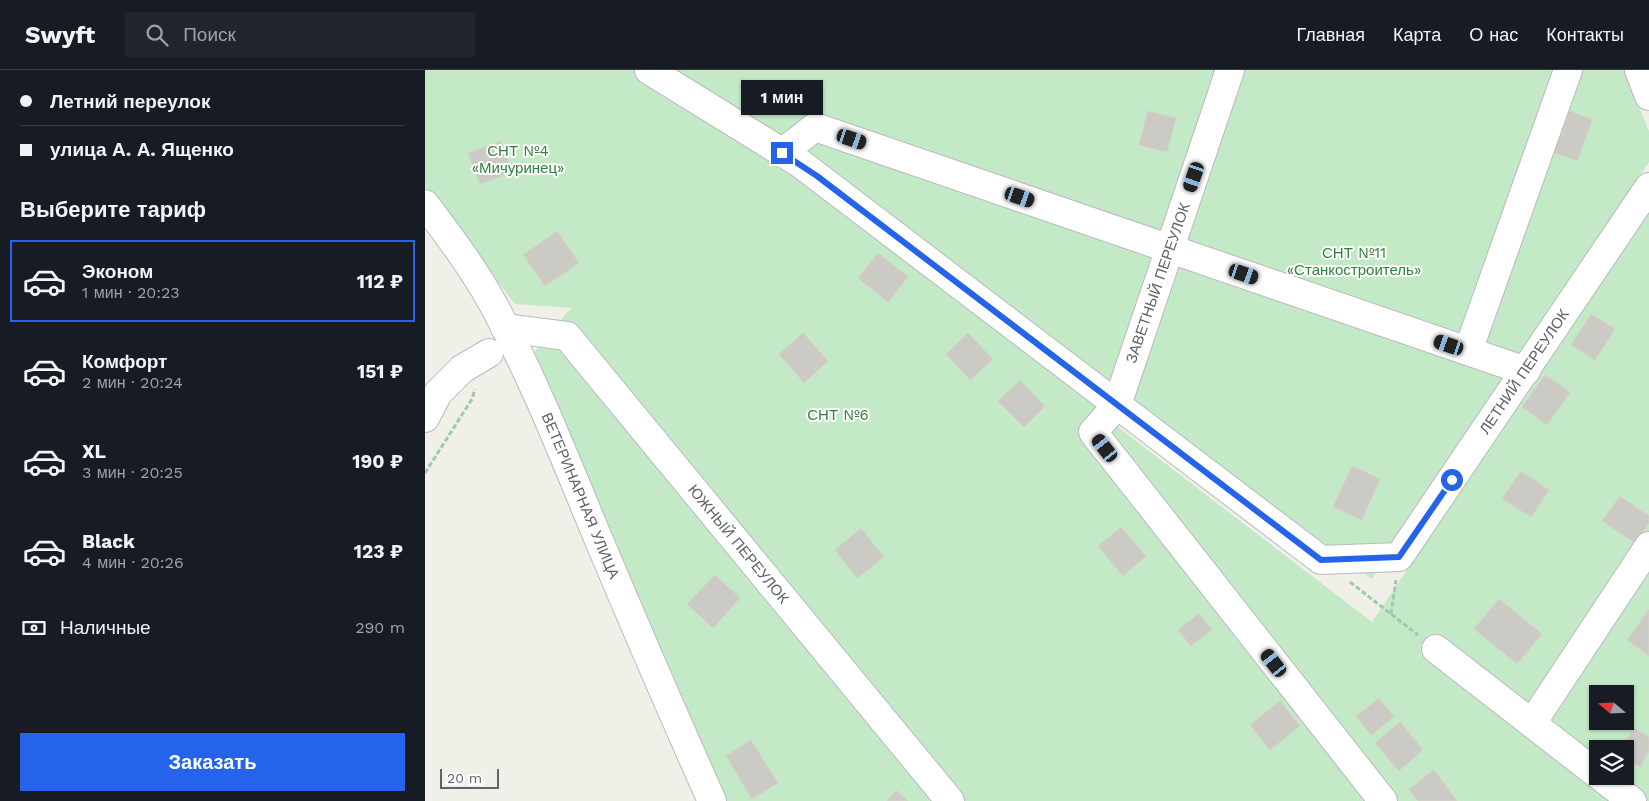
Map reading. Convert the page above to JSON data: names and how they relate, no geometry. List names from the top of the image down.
{
  "streets": {
    "street": [
      "ЗАВЕТНЫЙ ПЕРЕУЛОК",
      "ЛЕТНИЙ ПЕРЕУЛОК",
      "ВЕТЕРИНАРНАЯ УЛИЦА",
      "ЮЖНЫЙ ПЕРЕУЛОК"
    ]
  },
  "crossings": [
    ["ВЕТЕРИНАРНАЯ УЛИЦА", "ЮЖНЫЙ ПЕРЕУЛОК"]
  ],
  "parks": ["СНТ №4 «Мичуринец»", "СНТ №11 «Станкостроитель»", "СНТ №6"],
  "scale_bar": "20 m",
  "north": "left",
  "page": {
    "header": "Swyft",
    "search": "Поиск",
    "nav": [
      "Главная",
      "Карта",
      "О нас",
      "Контакты"
    ],
    "banner": ["Летний переулок", "улица А. А. Ященко"],
    "bubble": "1 мин",
    "heading": "Выберите тариф",
    "list": [
      {
        "name": "Эконом",
        "note": "1 мин · 20:23",
        "value": "112 ₽"
      },
      {
        "name": "Комфорт",
        "note": "2 мин · 20:24",
        "value": "151 ₽"
      },
      {
        "name": "XL",
        "note": "3 мин · 20:25",
        "value": "190 ₽"
      },
      {
        "name": "Black",
        "note": "4 мин · 20:26",
        "value": "123 ₽"
      }
    ],
    "pay": ["Наличные", "290 m"],
    "buttons": "Заказать",
    "scale": "20 m"
  }
}
